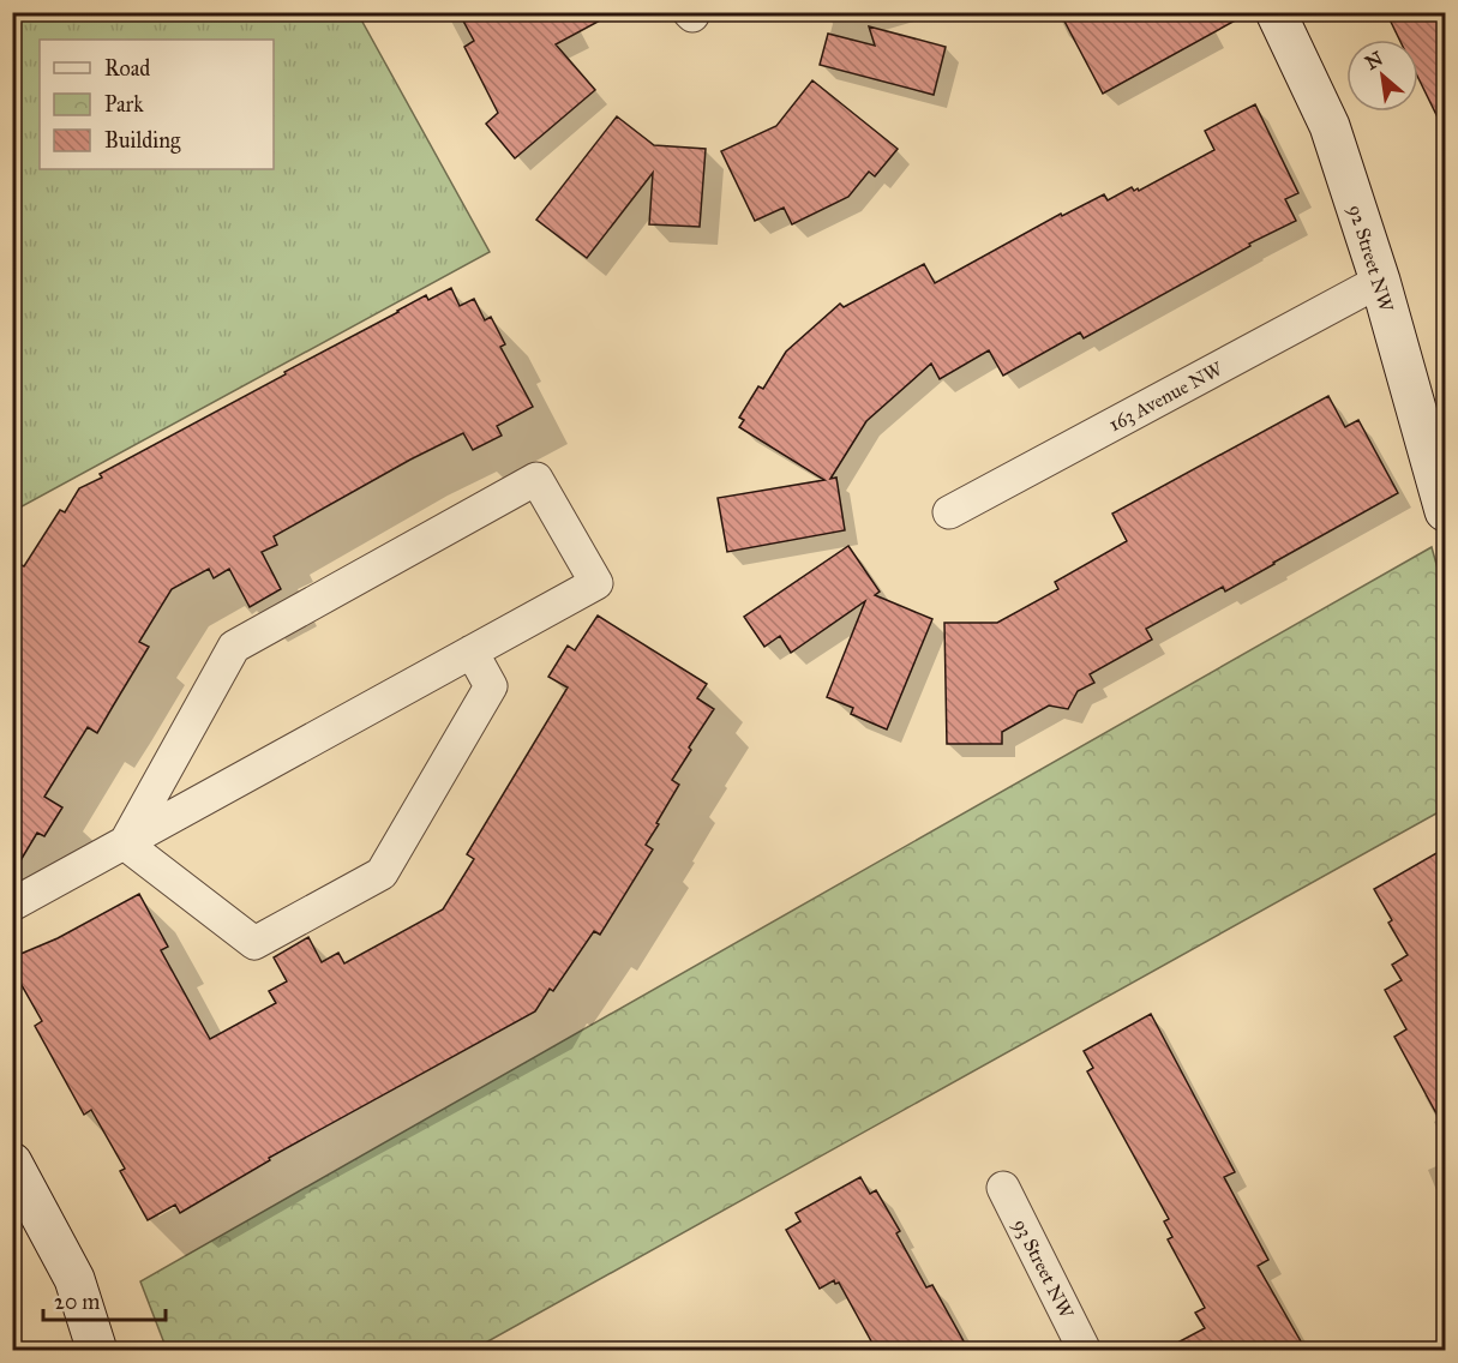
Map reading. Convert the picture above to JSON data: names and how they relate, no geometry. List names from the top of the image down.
{
  "streets": {
    "street": ["92 Street NW", "163 Avenue NW", "93 Street NW"]
  },
  "crossings": [
    ["92 Street NW", "163 Avenue NW"]
  ],
  "legend": ["Road", "Park", "Building"],
  "scale_bar": "20 m",
  "north": "top left"
}
